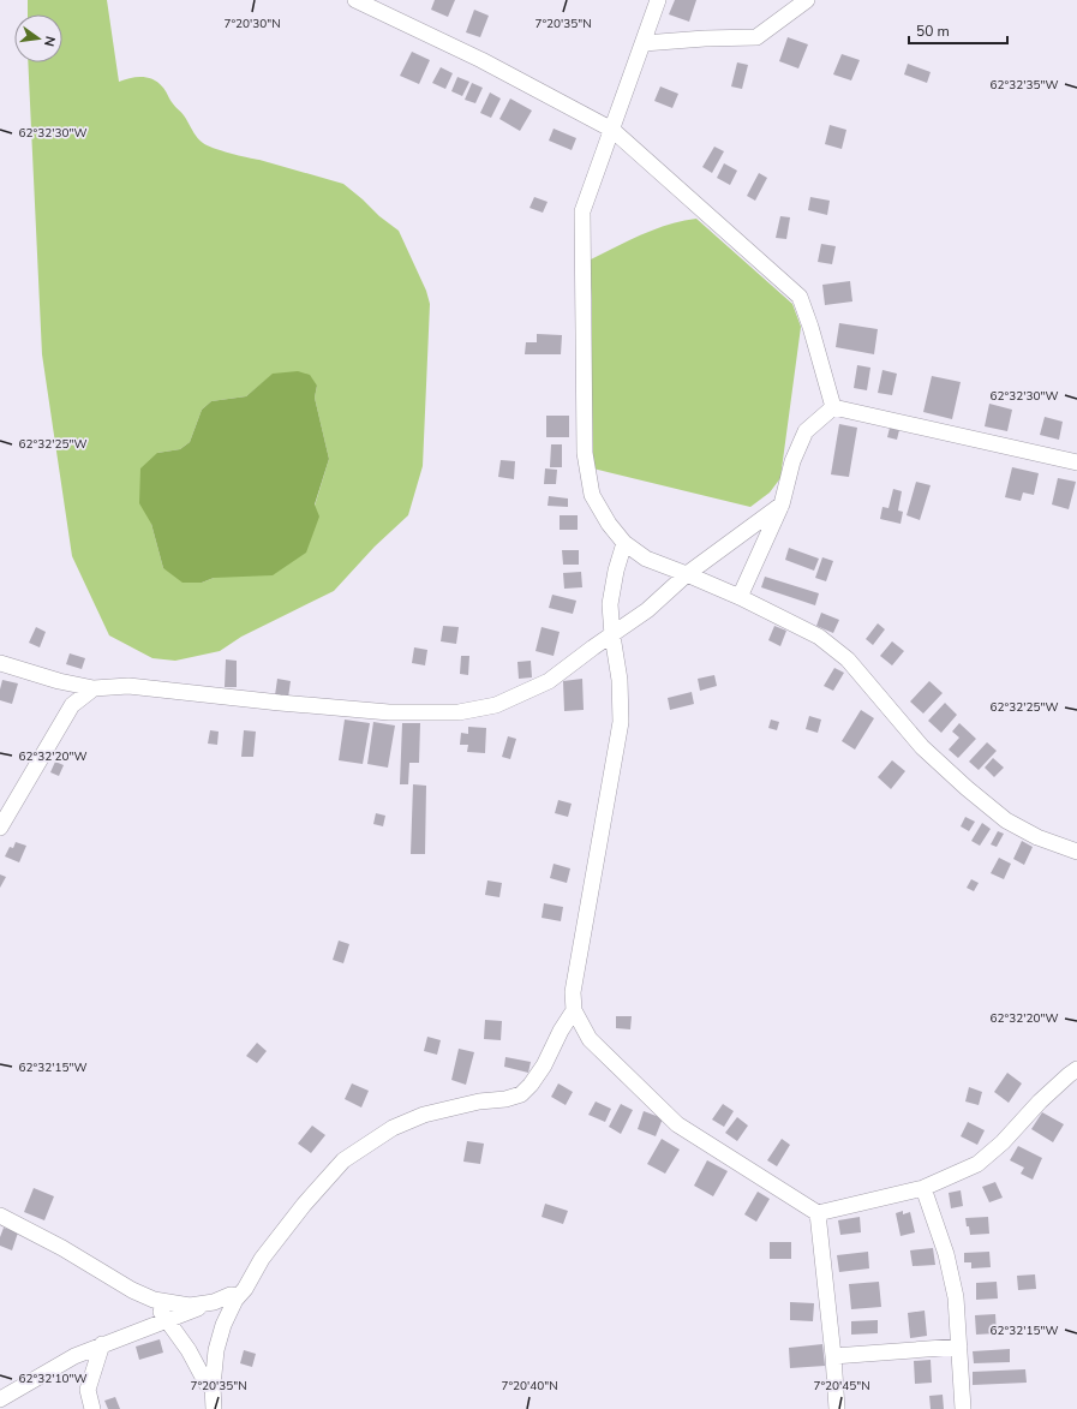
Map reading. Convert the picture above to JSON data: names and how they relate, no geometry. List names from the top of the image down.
{
  "scale_bar": "50 m",
  "north": "right",
  "coordinates": [
    "7°20'35\"N",
    "7°20'30\"N",
    "62°32'35\"W",
    "62°32'30\"W",
    "62°32'25\"W",
    "62°32'20\"W",
    "62°32'15\"W",
    "62°32'10\"W",
    "7°20'40\"N",
    "7°20'45\"N"
  ]
}
